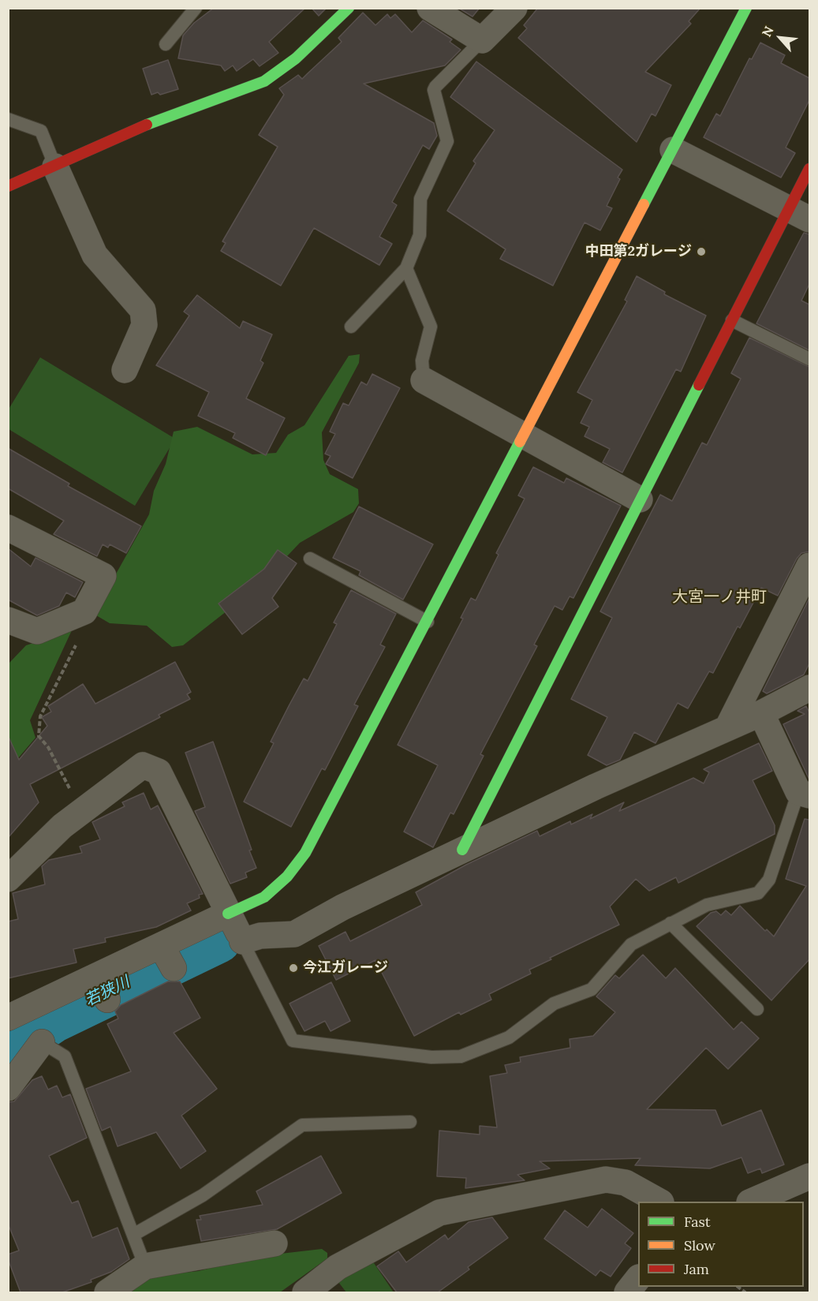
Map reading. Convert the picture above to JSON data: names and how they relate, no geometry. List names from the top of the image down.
{
  "districts": ["大宮一ノ井町"],
  "water": ["若狭川"],
  "places": ["中田第2ガレージ", "今江ガレージ"],
  "legend": ["Fast", "Slow", "Jam"],
  "north": "top left"
}
